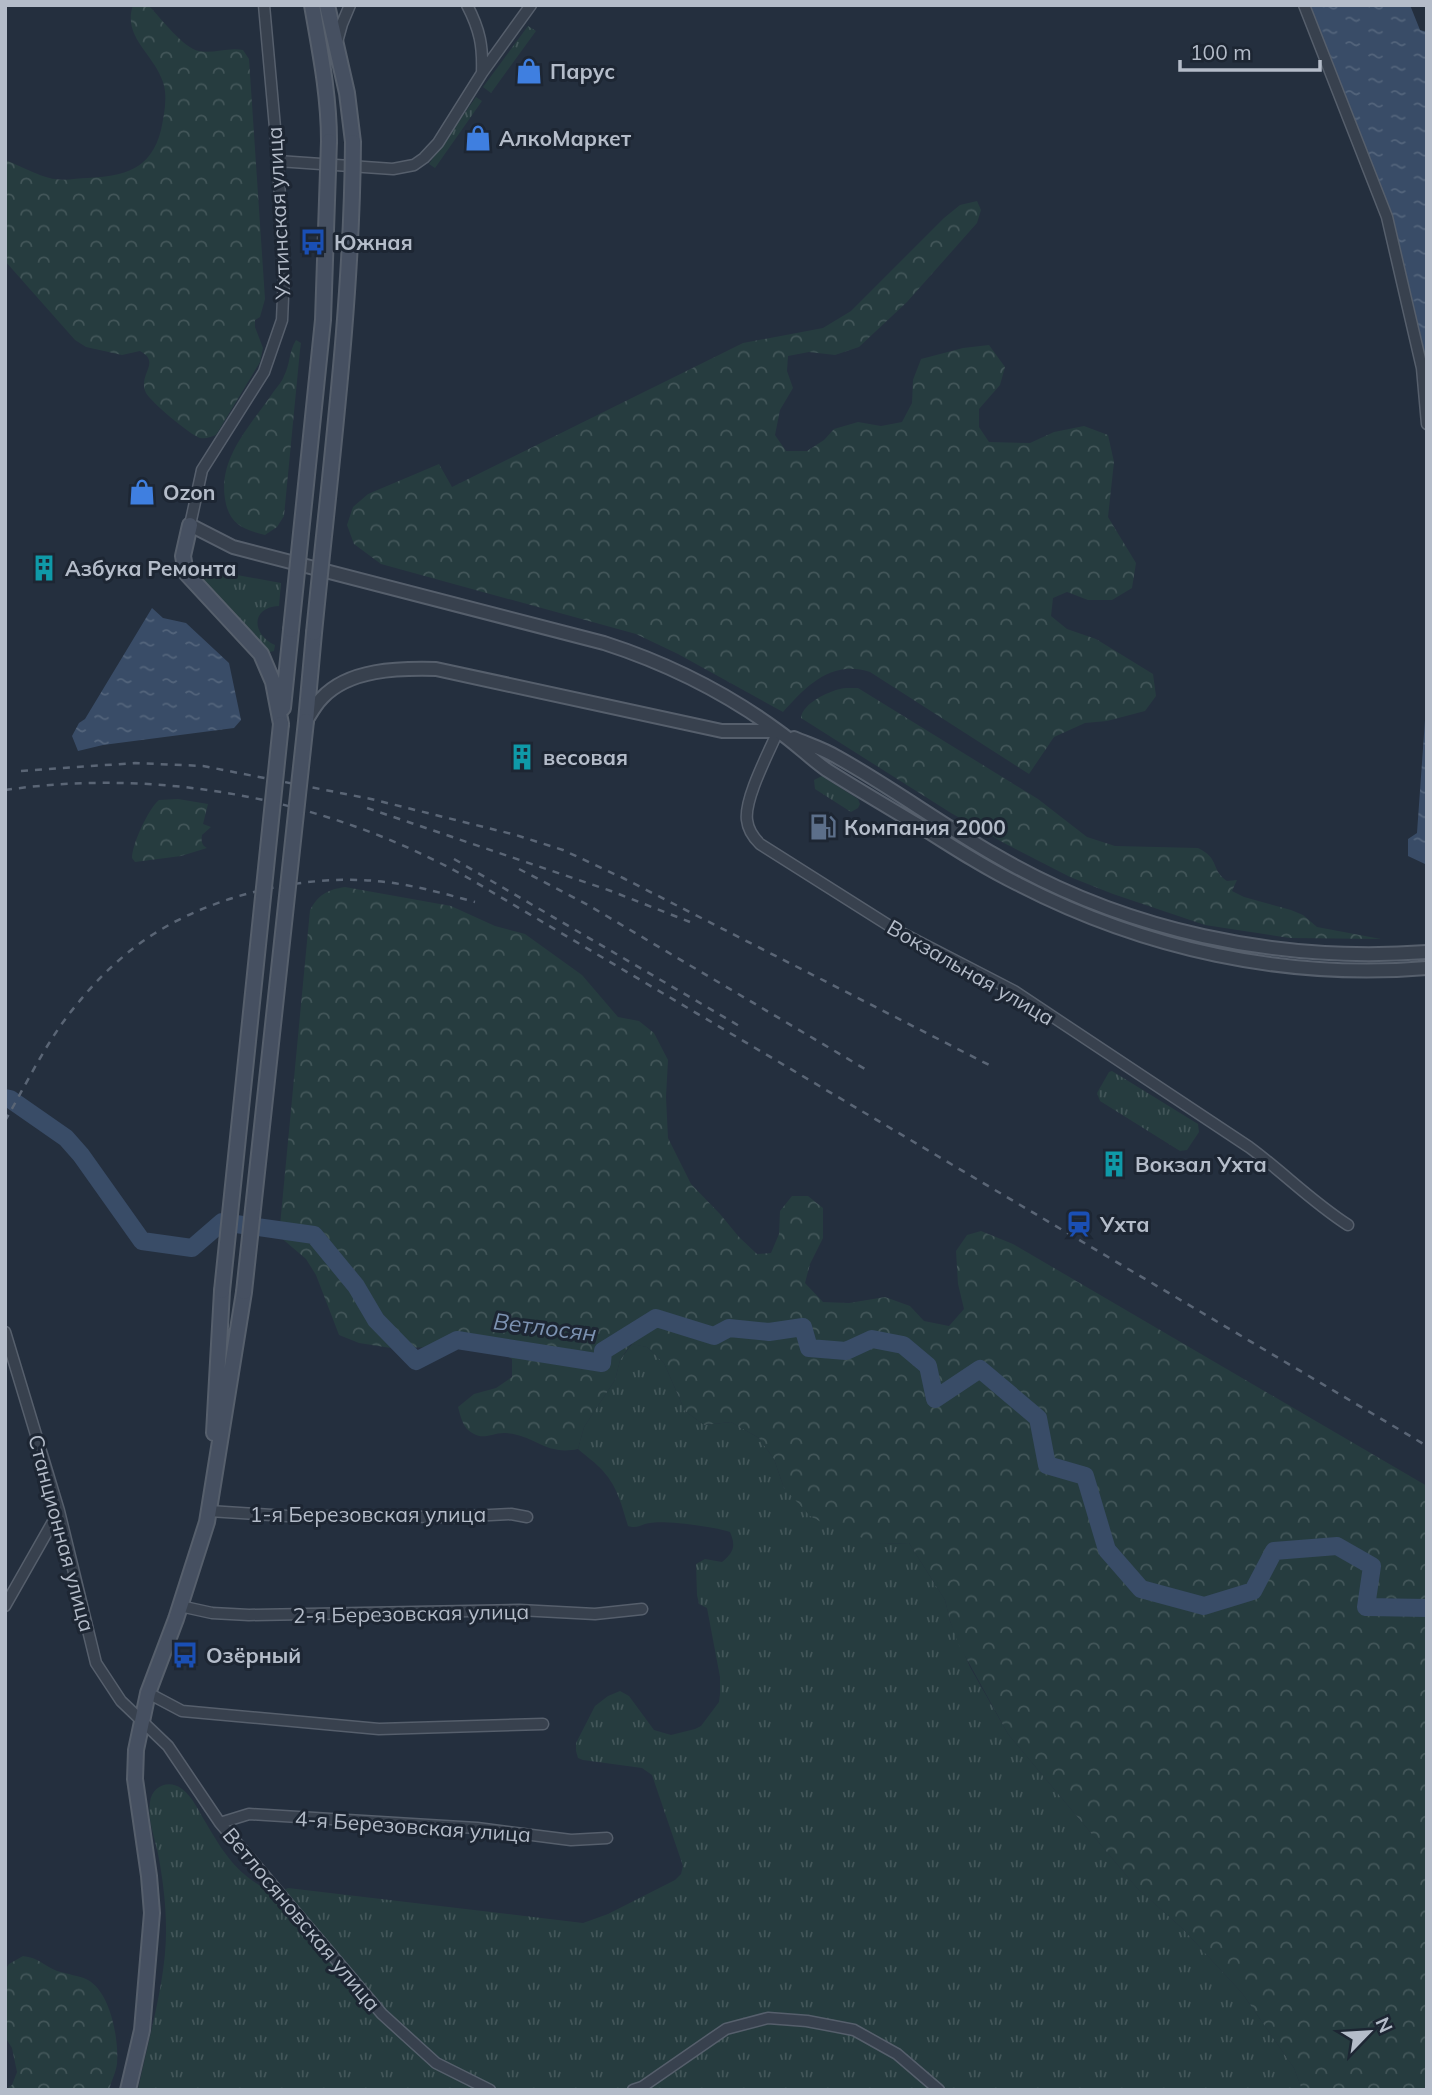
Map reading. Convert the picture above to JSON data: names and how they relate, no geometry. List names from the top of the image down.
{
  "streets": {
    "street": [
      "Ухтинская улица",
      "Вокзальная улица",
      "1-я Березовская улица",
      "Станционная улица",
      "2-я Березовская улица",
      "4-я Березовская улица",
      "Ветлосяновская улица"
    ]
  },
  "crossings": [
    ["Станционная улица", "Ветлосяновская улица"],
    ["4-я Березовская улица", "Ветлосяновская улица"]
  ],
  "water": ["Ветлосян"],
  "places": {
    "shop": ["Парус", "АлкоМаркет", "Ozon"],
    "bus stop": ["Южная", "Озёрный"],
    "building": ["Азбука Ремонта", "весовая", "Вокзал Ухта"],
    "fuel station": ["Компания 2000"],
    "station": ["Ухта"]
  },
  "scale_bar": "100 m",
  "north": "top right"
}
